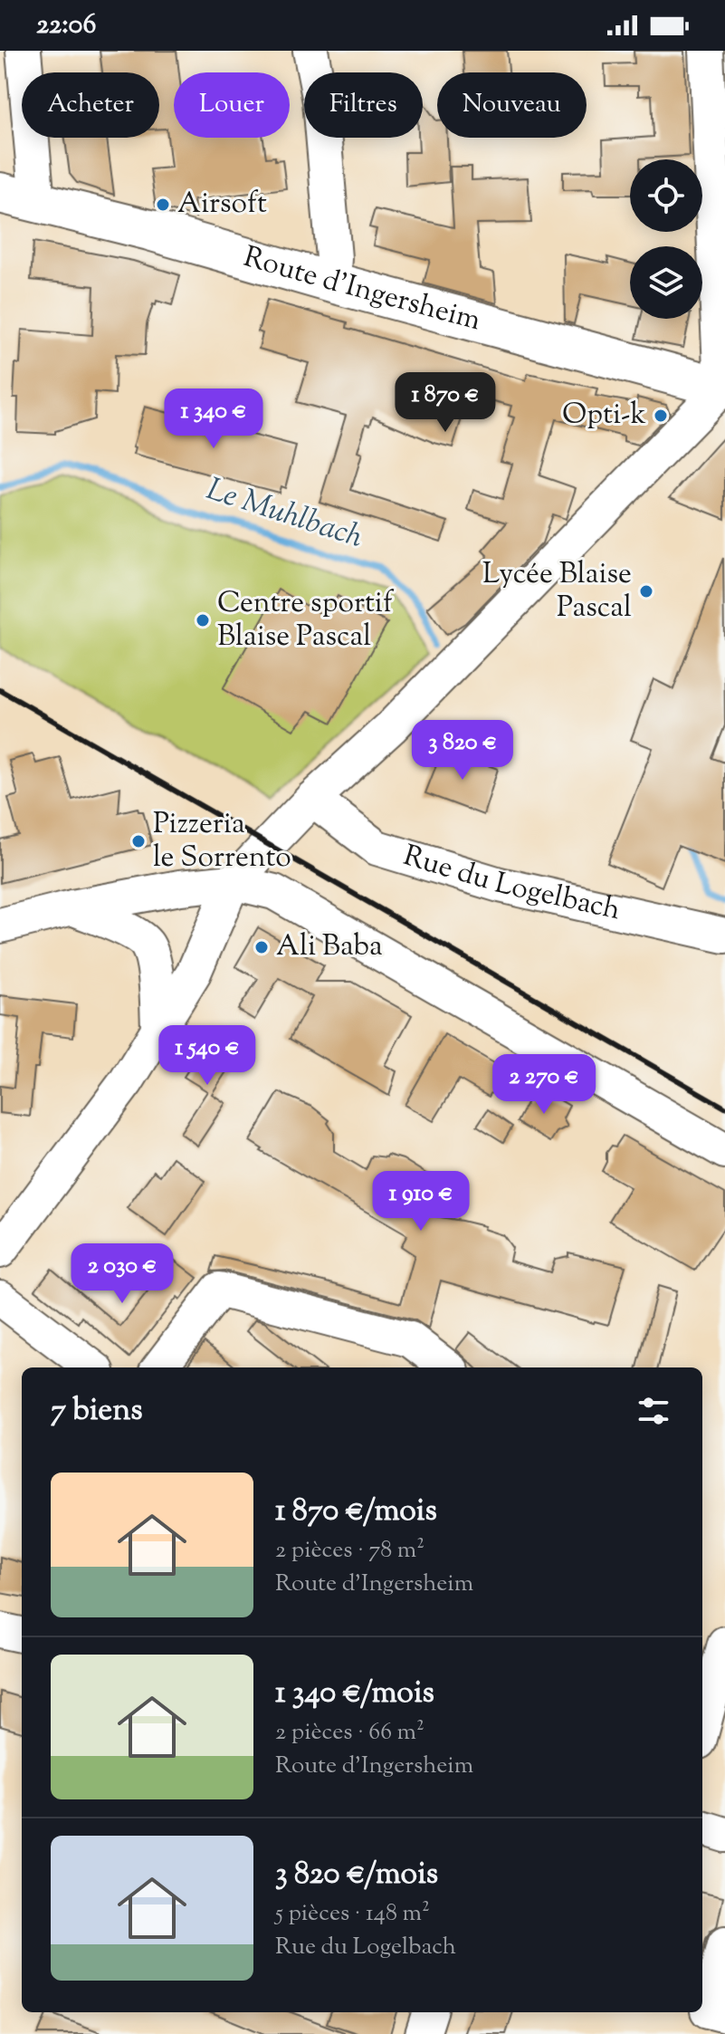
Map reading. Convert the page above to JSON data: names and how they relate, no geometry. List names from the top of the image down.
{
  "streets": {
    "main road": ["Route d'Ingersheim"],
    "street": ["Rue du Logelbach"]
  },
  "water": ["Le Muhlbach"],
  "places": [
    "Airsoft",
    "Opti-k",
    "Lycée Blaise Pascal",
    "Centre sportif Blaise Pascal",
    "Pizzeria le Sorrento",
    "Ali Baba"
  ],
  "page": {
    "status": "22:06",
    "chip": [
      "Acheter",
      "Louer",
      "Filtres",
      "Nouveau"
    ],
    "price": [
      "1 870 €",
      "1 340 €",
      "3 820 €",
      "1 540 €",
      "2 270 €",
      "1 910 €",
      "2 030 €"
    ],
    "heading": "7 biens",
    "list": [
      {
        "name": "1 870 €/mois",
        "note": "2 pièces · 78 m² · Route d'Ingersheim"
      },
      {
        "name": "1 340 €/mois",
        "note": "2 pièces · 66 m² · Route d'Ingersheim"
      },
      {
        "name": "3 820 €/mois",
        "note": "5 pièces · 148 m² · Rue du Logelbach"
      }
    ]
  }
}
